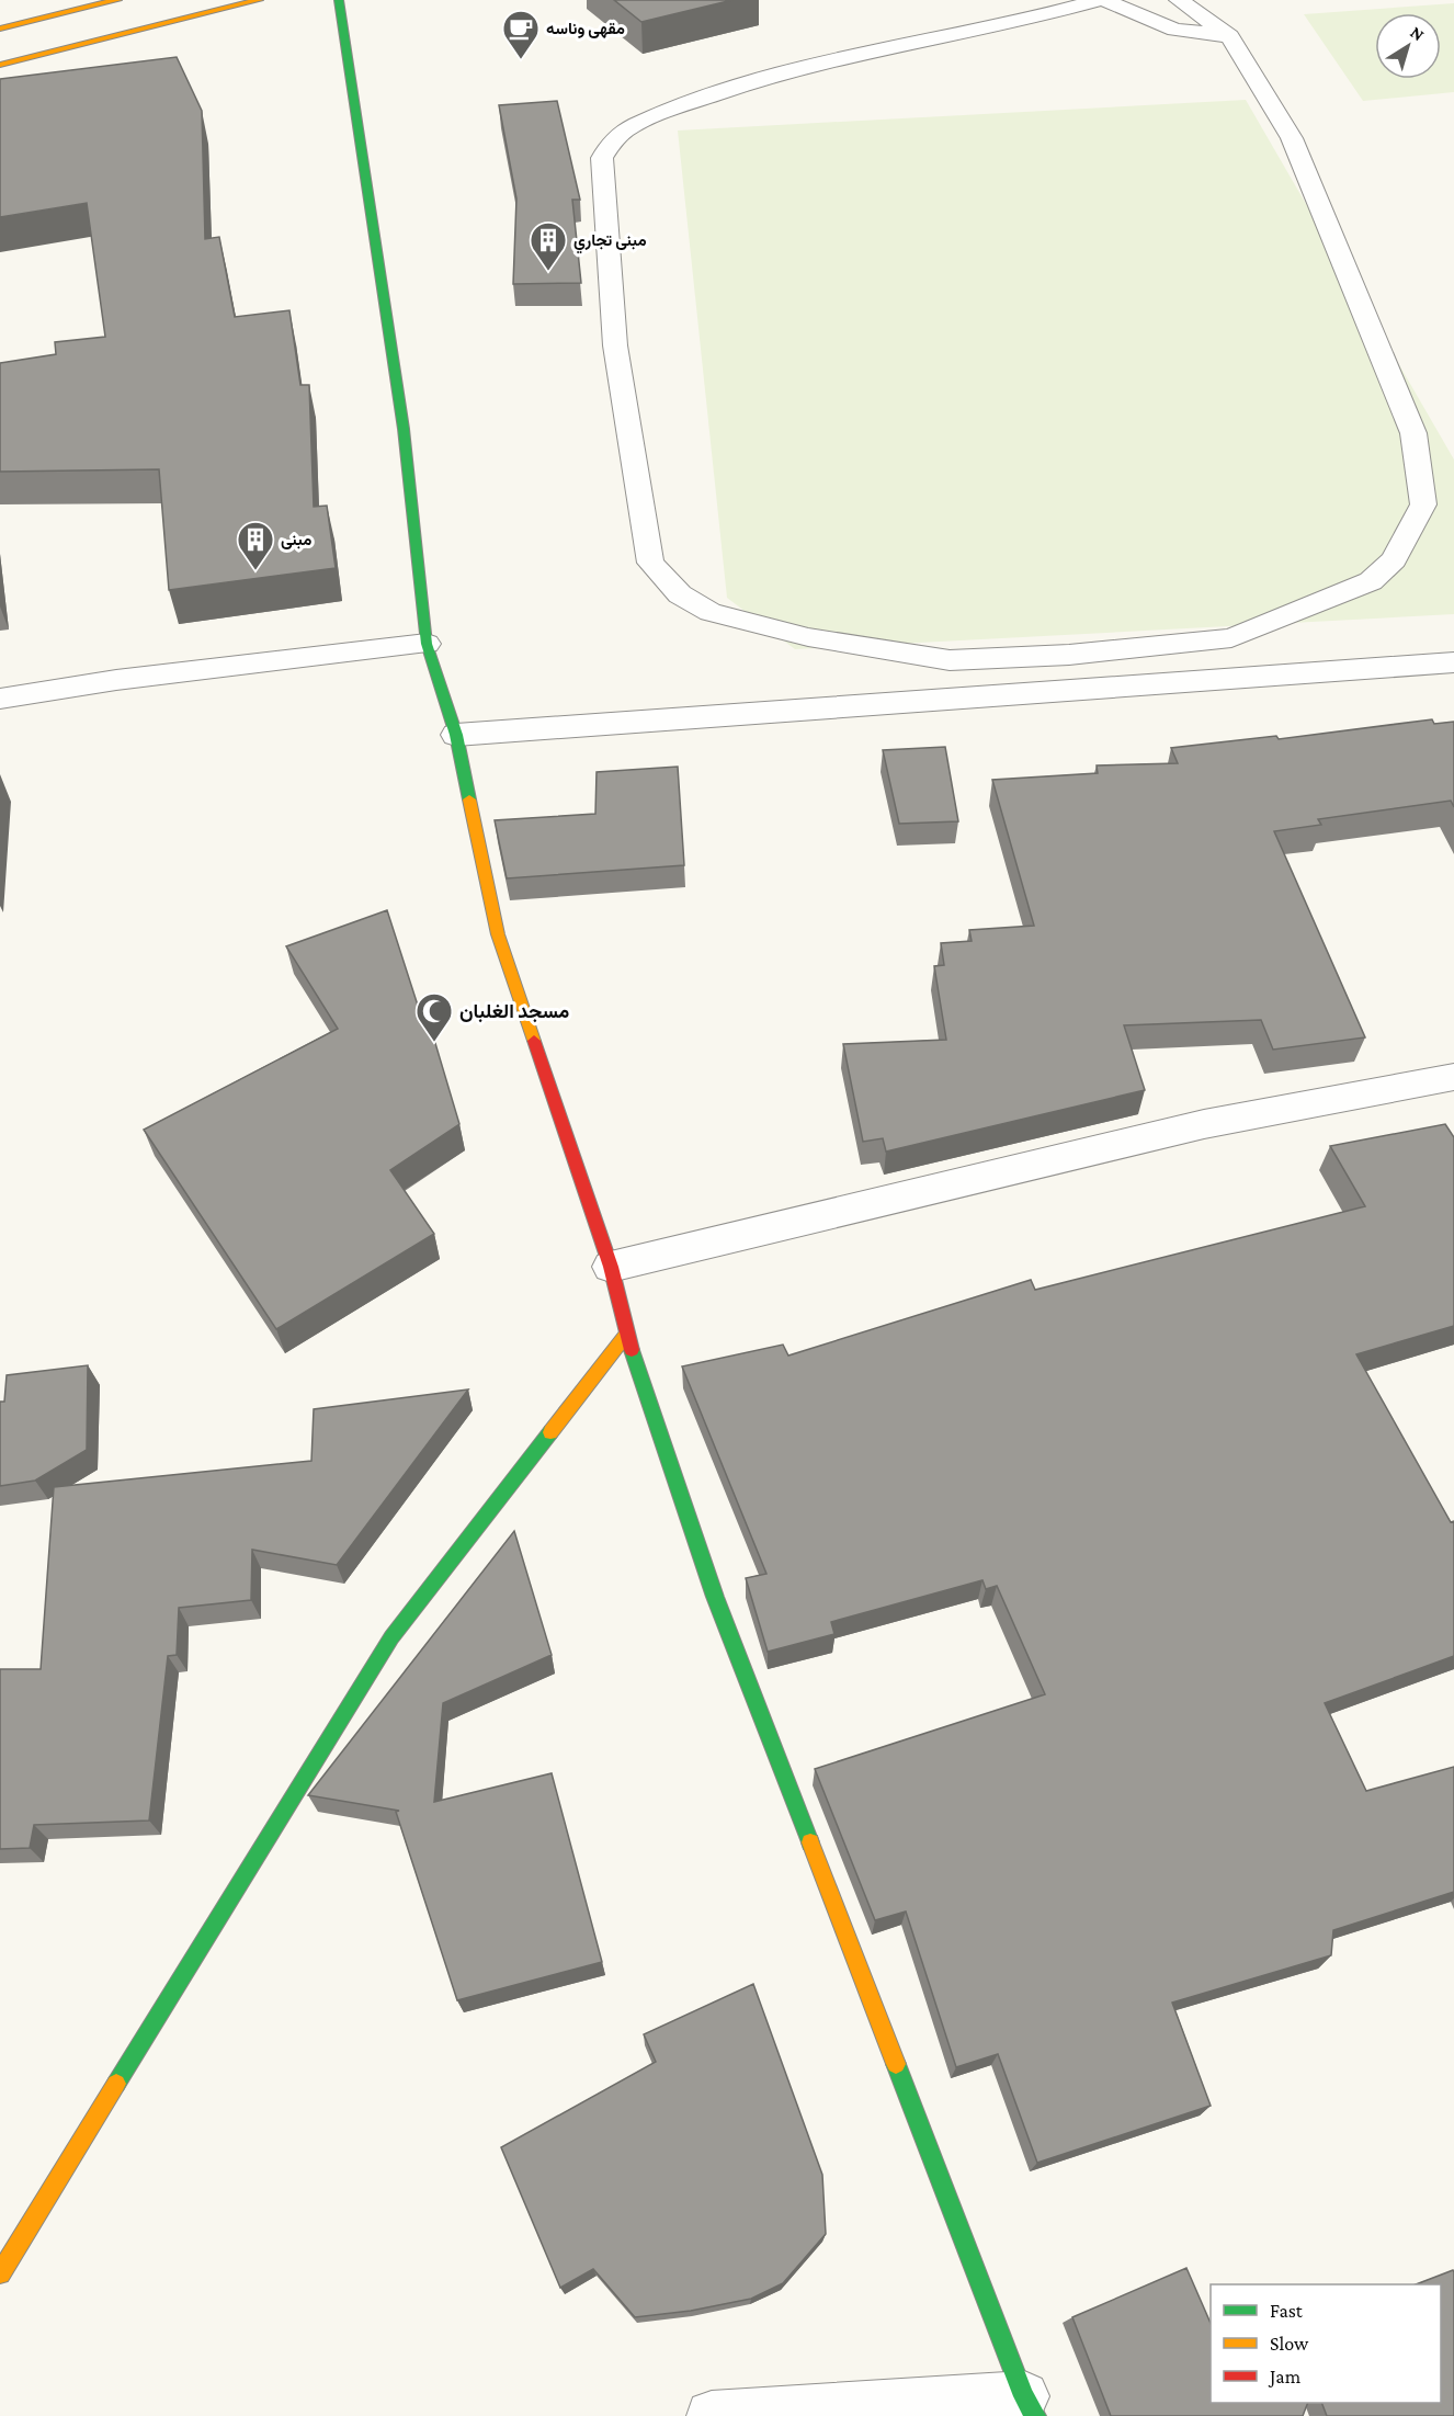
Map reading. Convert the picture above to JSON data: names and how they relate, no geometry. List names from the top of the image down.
{
  "places": {
    "cafe": ["مقهى وناسه"],
    "building": ["مبنى تجاري", "مبنى"],
    "mosque": ["مسجد الغلبان"]
  },
  "legend": ["Fast", "Slow", "Jam"],
  "north": "top right"
}
